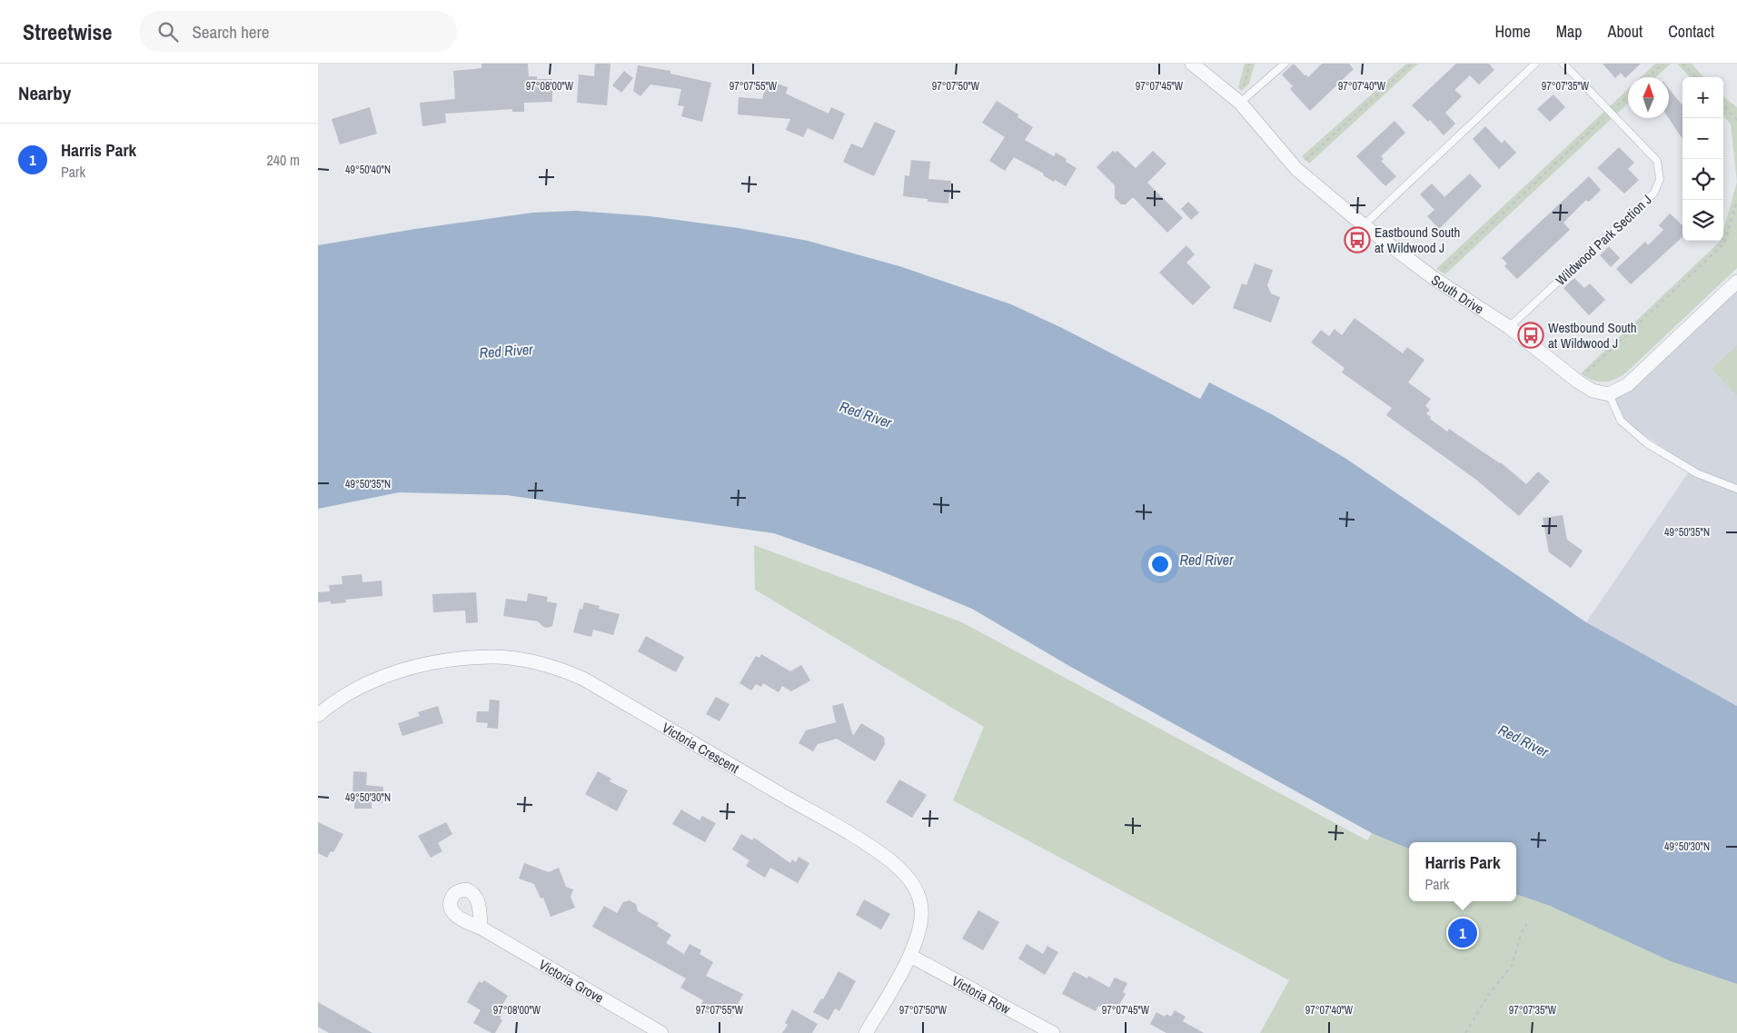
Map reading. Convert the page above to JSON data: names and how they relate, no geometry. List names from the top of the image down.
{
  "streets": {
    "street": [
      "South Drive",
      "Victoria Crescent",
      "Victoria Grove",
      "Victoria Row"
    ],
    "lane": ["Wildwood Park Section J"]
  },
  "crossings": [
    ["Wildwood Park Section J", "South Drive"],
    ["Victoria Crescent", "Victoria Row"]
  ],
  "water": ["Red River"],
  "places": {
    "bus stop": ["Eastbound South at Wildwood J", "Westbound South at Wildwood J"]
  },
  "north": "top",
  "page": {
    "header": "Streetwise",
    "search": "Search here",
    "nav": [
      "Home",
      "Map",
      "About",
      "Contact"
    ],
    "heading": "Nearby",
    "map_buttons": ["+", "−"],
    "list": [
      {
        "mark": "1",
        "name": "Harris Park",
        "note": "Park",
        "value": "240 m"
      }
    ],
    "popup": ["Harris Park", "Park"],
    "pins": "1"
  },
  "coordinates": [
    "97°08'00\"W",
    "97°07'55\"W",
    "97°07'50\"W",
    "97°07'45\"W",
    "97°07'40\"W",
    "97°07'35\"W",
    "49°50'40\"N",
    "49°50'35\"N",
    "49°50'30\"N"
  ]
}
